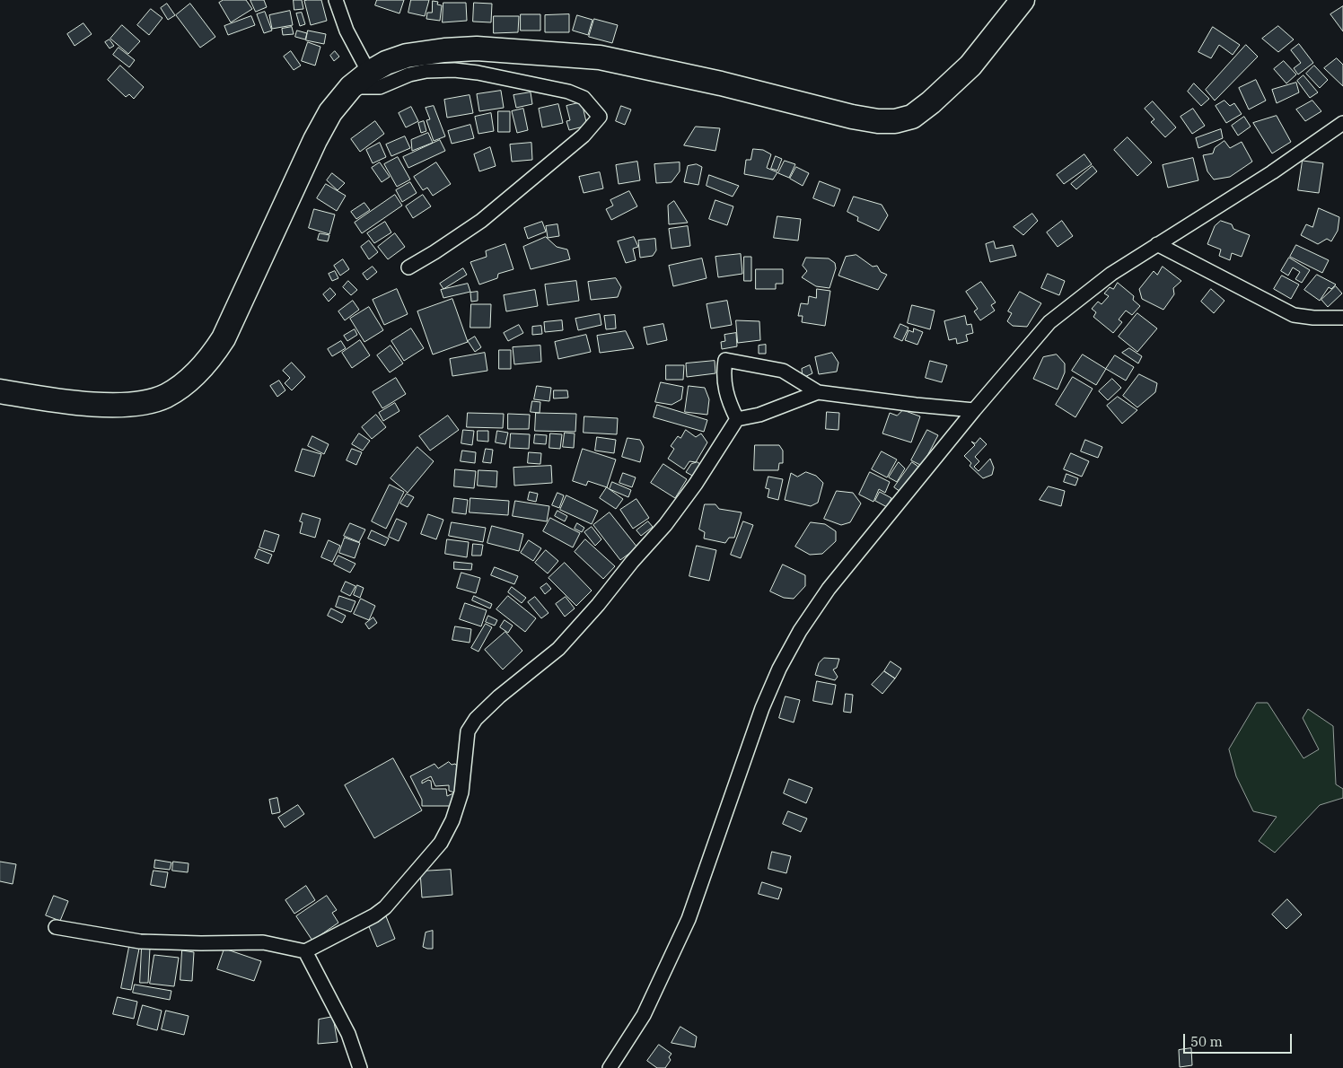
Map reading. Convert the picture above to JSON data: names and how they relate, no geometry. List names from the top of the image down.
{
  "scale_bar": "50 m"
}
